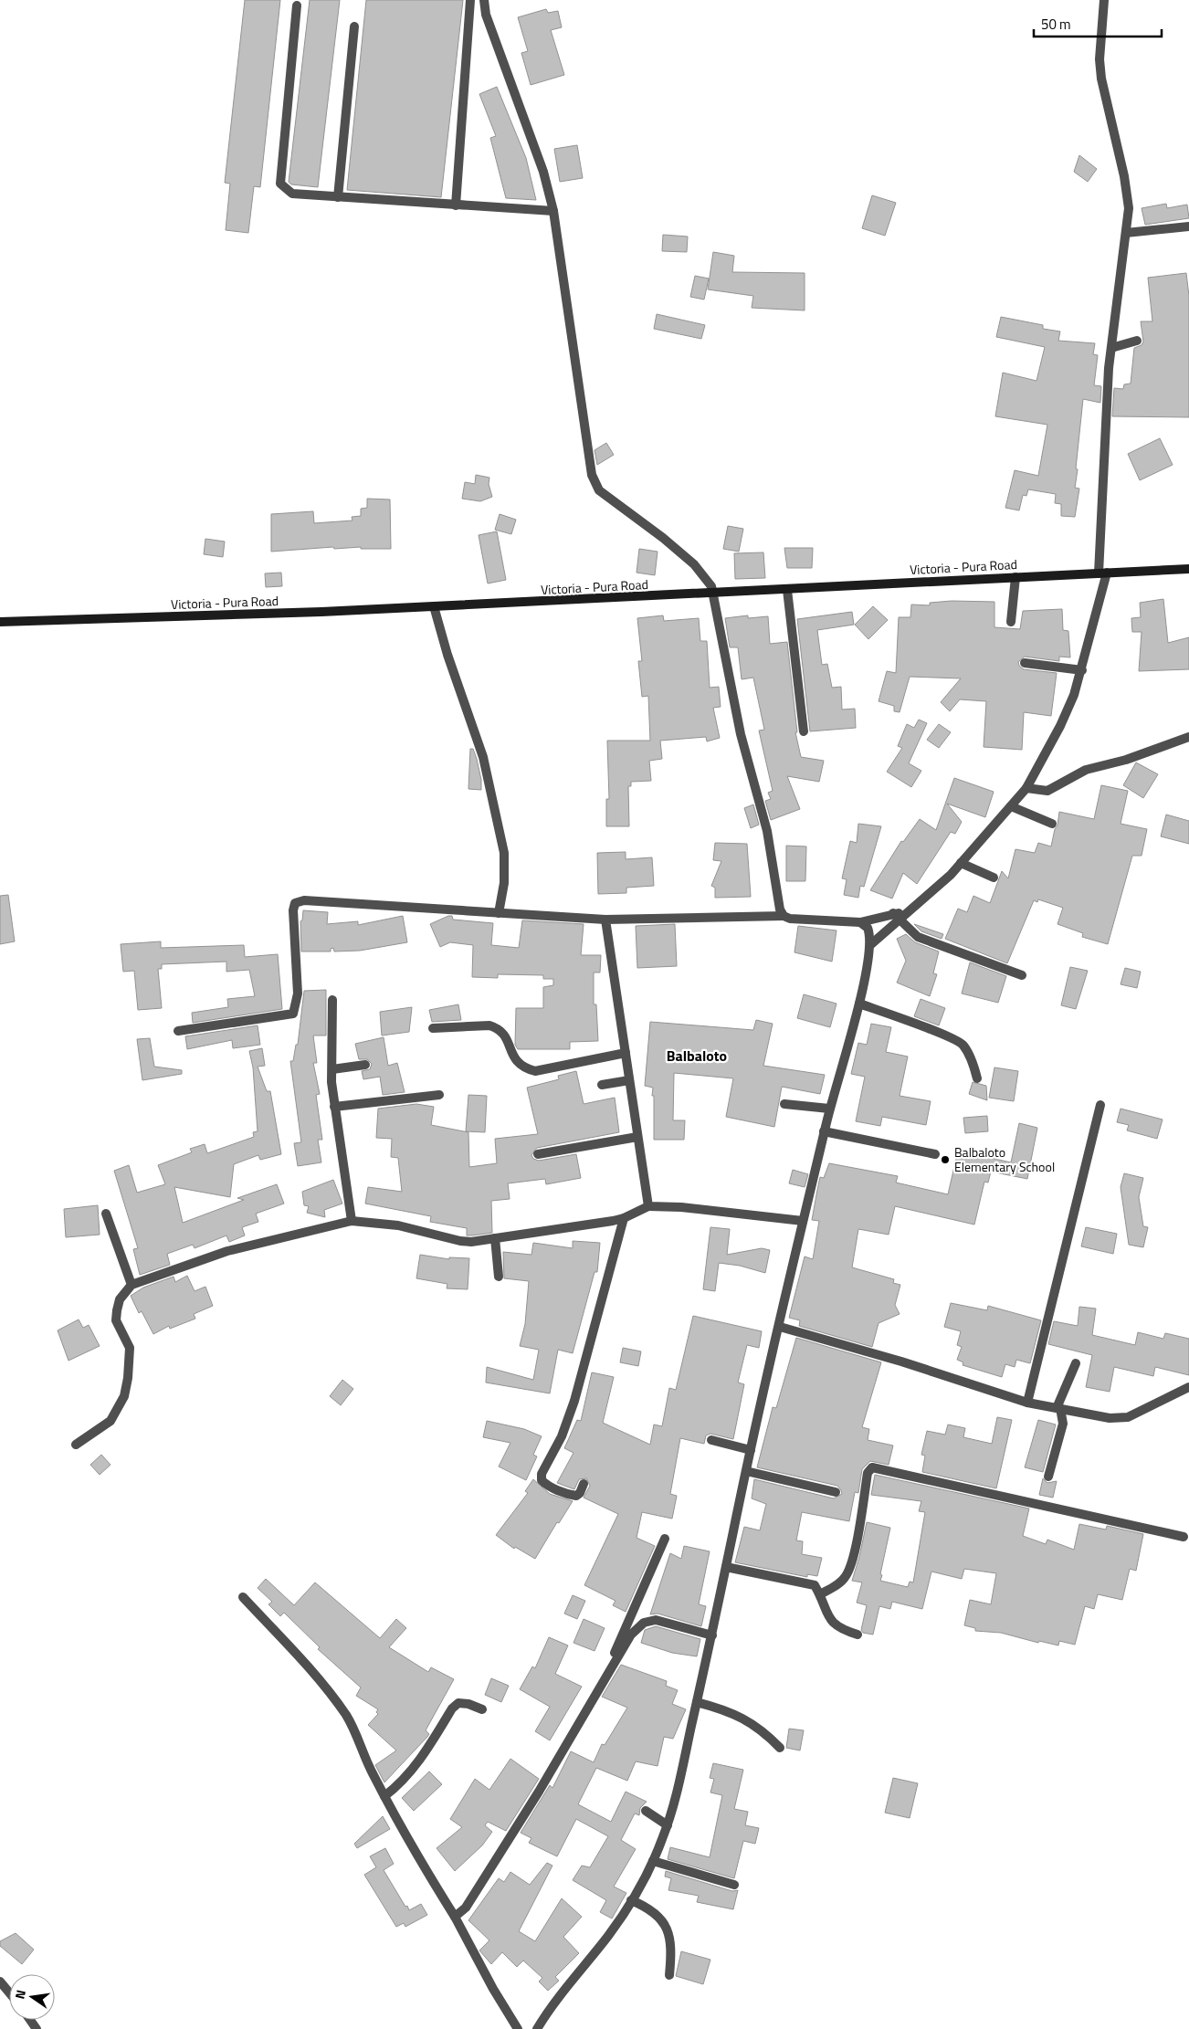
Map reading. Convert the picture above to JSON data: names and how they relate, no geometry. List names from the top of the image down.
{
  "streets": {
    "main road": ["Victoria - Pura Road"]
  },
  "districts": ["Balbaloto"],
  "places": ["Balbaloto Elementary School"],
  "scale_bar": "50 m",
  "north": "left"
}
